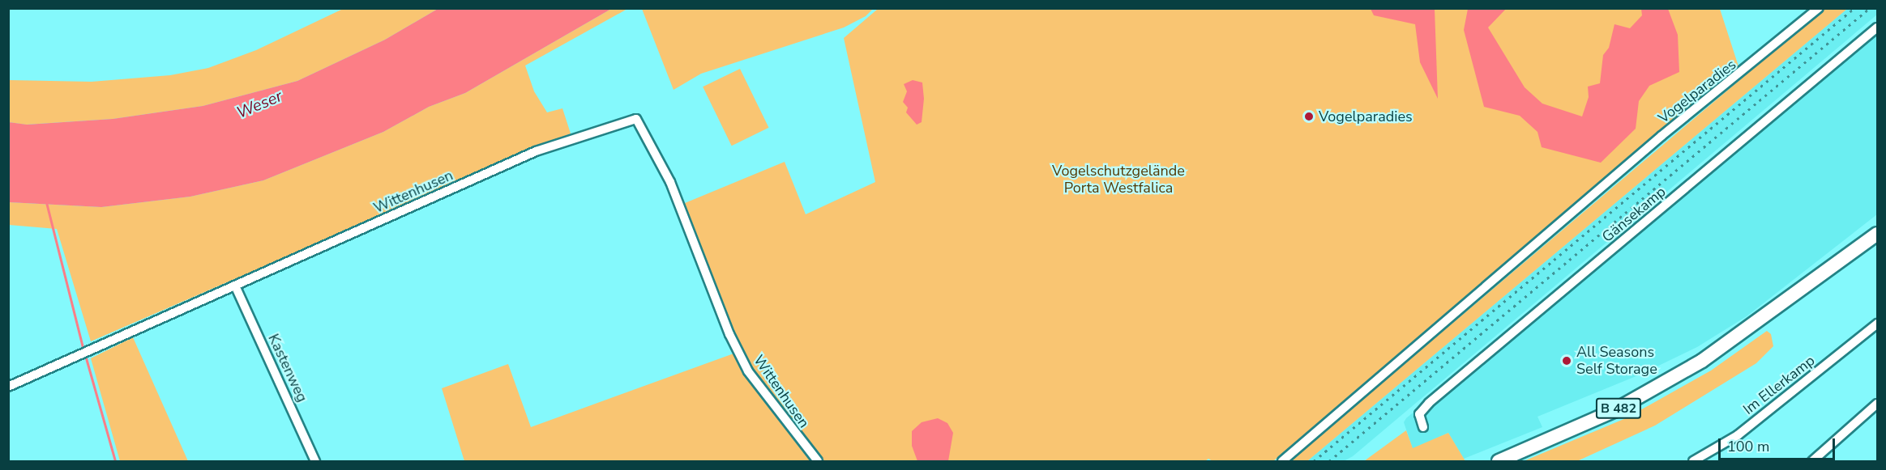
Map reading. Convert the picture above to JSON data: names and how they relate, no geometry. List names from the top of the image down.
{
  "streets": {
    "main road": ["B 482"],
    "street": [
      "Vogelparadies",
      "Wittenhusen",
      "Gänsekamp",
      "Kastenweg",
      "Im Ellerkamp"
    ]
  },
  "crossings": [
    ["Wittenhusen", "Kastenweg"]
  ],
  "water": ["Weser"],
  "parks": ["Vogelschutzgelände Porta Westfalica"],
  "places": ["Vogelparadies", "All Seasons Self Storage"],
  "scale_bar": "100 m"
}
